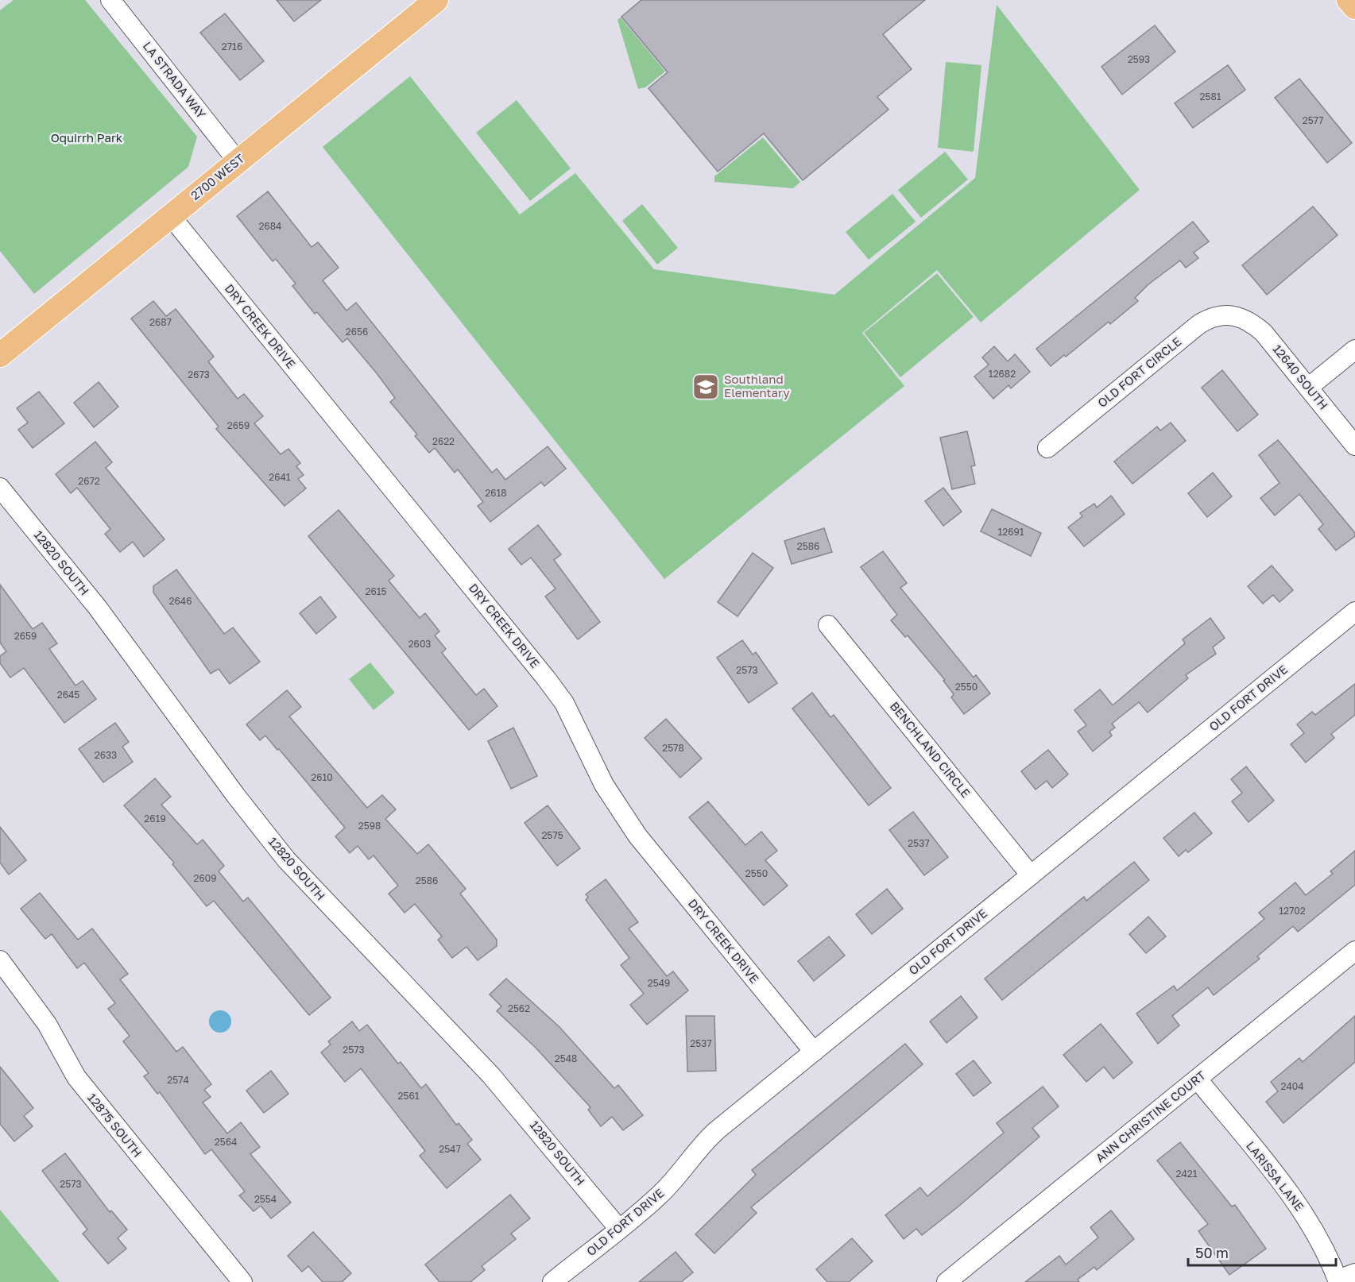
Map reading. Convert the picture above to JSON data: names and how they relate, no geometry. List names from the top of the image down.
{
  "streets": {
    "main road": ["2700 WEST"],
    "street": [
      "LA STRADA WAY",
      "DRY CREEK DRIVE",
      "OLD FORT CIRCLE",
      "12640 SOUTH",
      "12820 SOUTH",
      "OLD FORT DRIVE",
      "BENCHLAND CIRCLE",
      "ANN CHRISTINE COURT",
      "12875 SOUTH",
      "LARISSA LANE"
    ]
  },
  "crossings": [
    ["LA STRADA WAY", "2700 WEST"],
    ["2700 WEST", "DRY CREEK DRIVE"],
    ["DRY CREEK DRIVE", "OLD FORT DRIVE"],
    ["OLD FORT CIRCLE", "12640 SOUTH"],
    ["12820 SOUTH", "OLD FORT DRIVE"],
    ["OLD FORT DRIVE", "BENCHLAND CIRCLE"],
    ["ANN CHRISTINE COURT", "LARISSA LANE"]
  ],
  "parks": ["Oquirrh Park"],
  "places": {
    "school or university": ["Southland Elementary"]
  },
  "house_numbers": [
    "2716",
    "2593",
    "2581",
    "2577",
    "2684",
    "2687",
    "2656",
    "12682",
    "2673",
    "2659",
    "2622",
    "2641",
    "2672",
    "2618",
    "12691",
    "2586",
    "2615",
    "2646",
    "2659",
    "2603",
    "2573",
    "2550",
    "2645",
    "2578",
    "2633",
    "2610",
    "2619",
    "2598",
    "2575",
    "2537",
    "2550",
    "2609",
    "2586",
    "12702",
    "2549",
    "2562",
    "2537",
    "2573",
    "2548",
    "2574",
    "2404",
    "2561",
    "2564",
    "2547",
    "2421",
    "2573",
    "2554"
  ],
  "scale_bar": "50 m"
}
